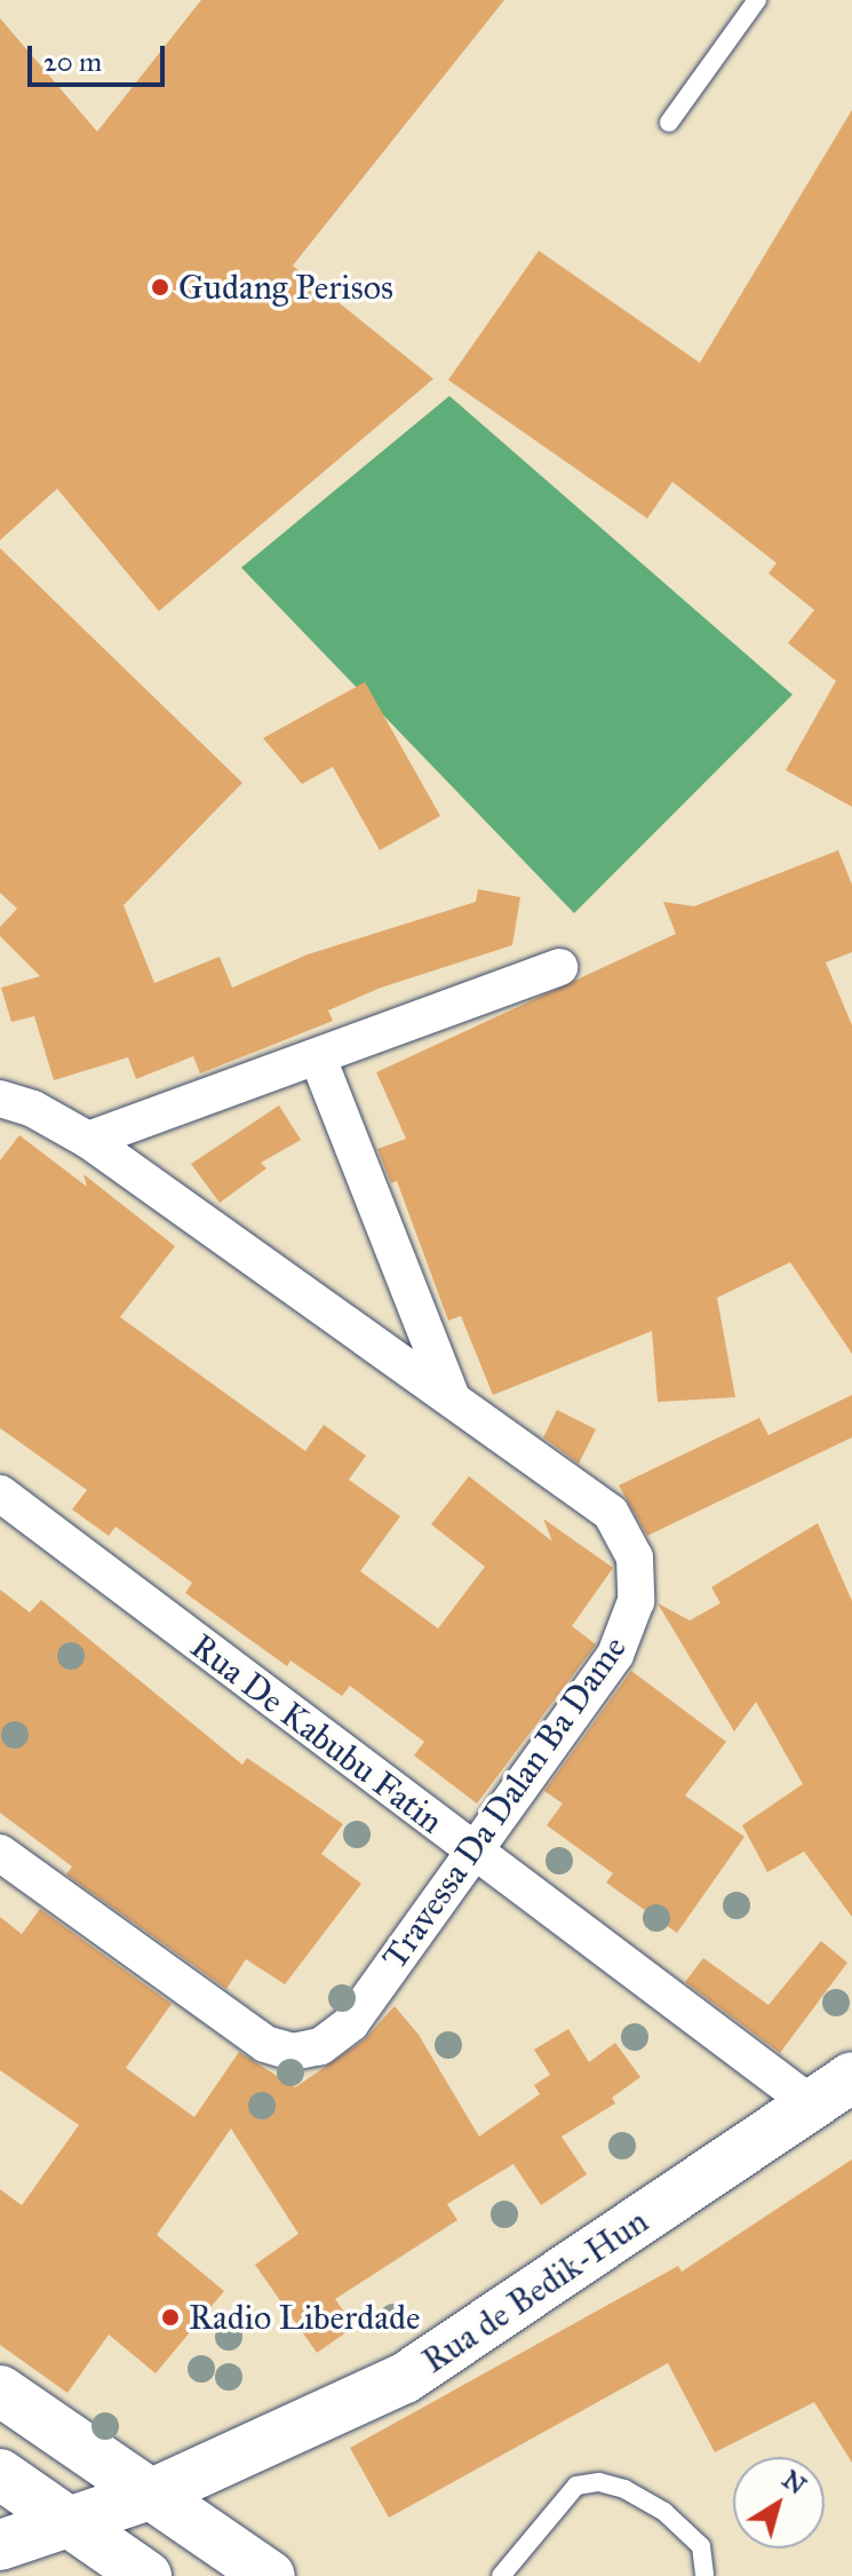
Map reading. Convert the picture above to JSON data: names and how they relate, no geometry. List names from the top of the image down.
{
  "streets": {
    "street": ["Rua De Kabubu Fatin", "Travessa Da Dalan Ba Dame", "Rua de Bedik-Hun"]
  },
  "crossings": [
    ["Rua De Kabubu Fatin", "Travessa Da Dalan Ba Dame"],
    ["Rua De Kabubu Fatin", "Rua de Bedik-Hun"]
  ],
  "places": ["Gudang Perisos", "Radio Liberdade"],
  "scale_bar": "20 m",
  "north": "top right"
}
